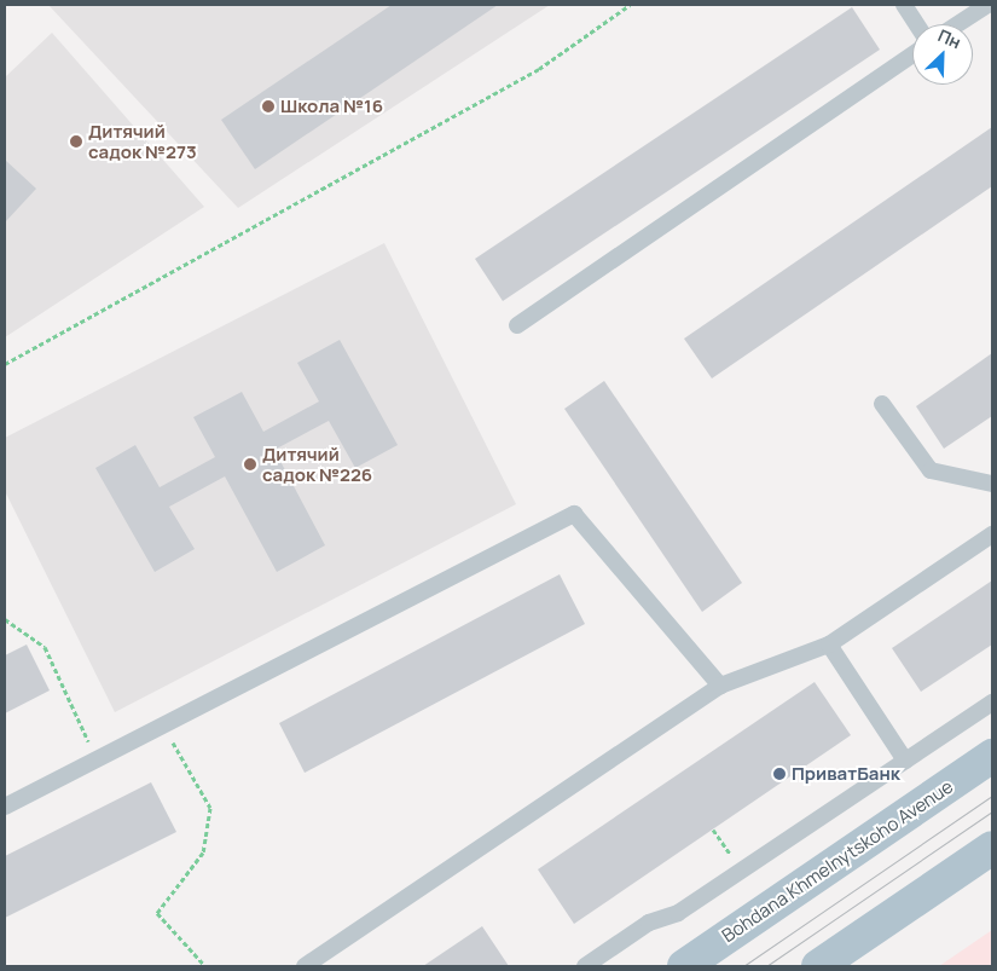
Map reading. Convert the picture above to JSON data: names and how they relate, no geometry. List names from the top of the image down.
{
  "streets": {
    "main road": ["Bohdana Khmelnytskoho Avenue"]
  },
  "places": [
    "Школа №16",
    "Дитячий садок №273",
    "Дитячий садок №226",
    "ПриватБанк"
  ],
  "north": "top right"
}
